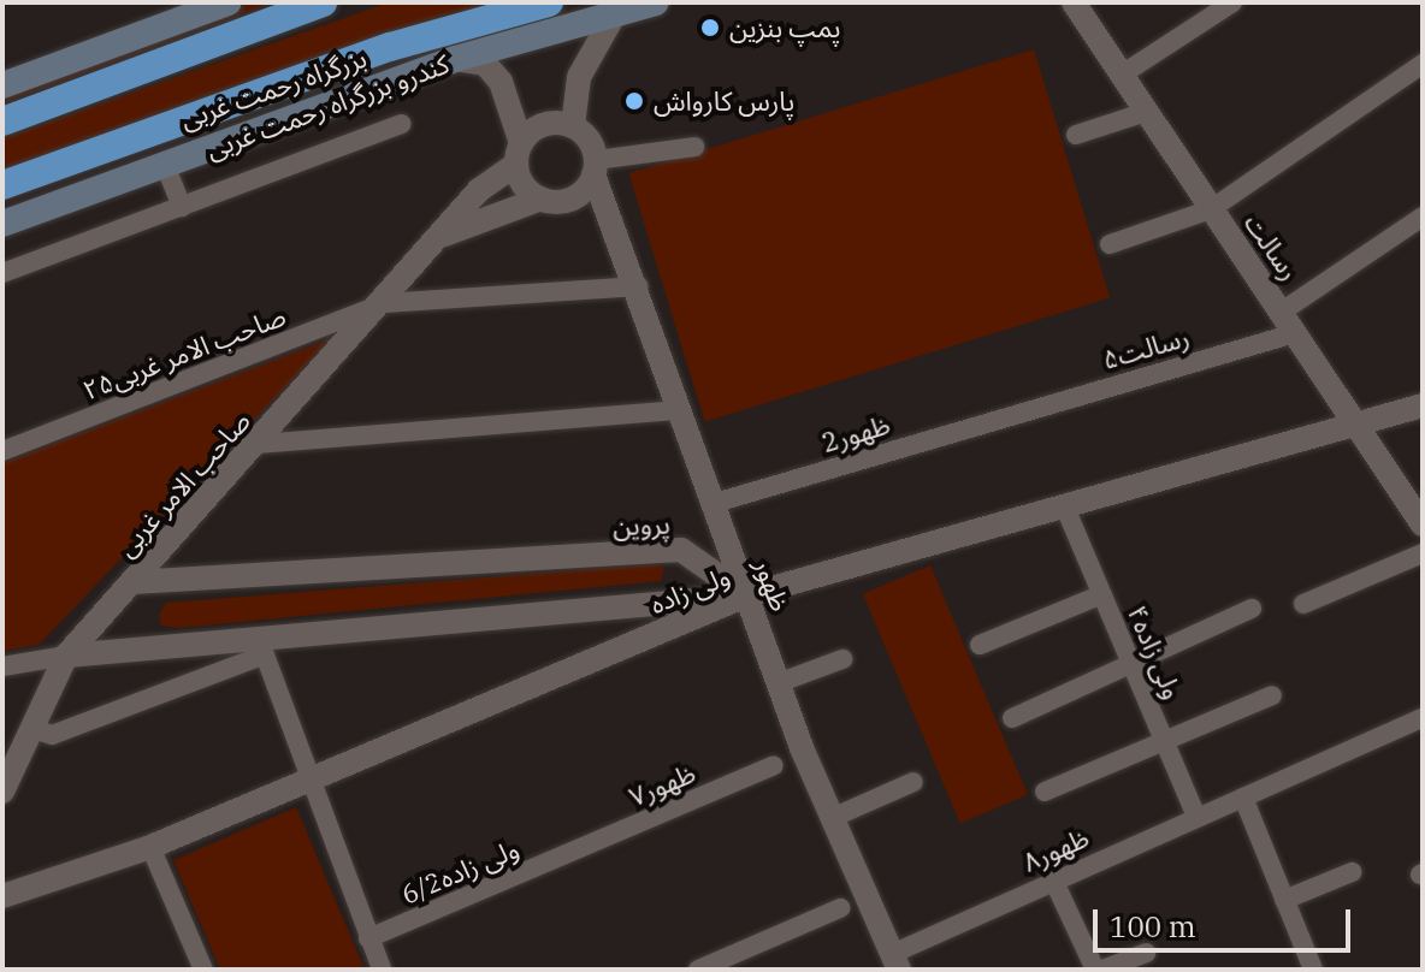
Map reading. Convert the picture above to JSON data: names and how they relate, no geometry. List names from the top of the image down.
{
  "streets": {
    "highway": ["بزرگراه رحمت غربی"],
    "main road": ["کندرو بزرگراه رحمت غربی"],
    "street": [
      "رسالت",
      "رسالت۵",
      "صاحب الامر غربی۲۵",
      "2ظهور",
      "صاحب الامر غربی",
      "پروین",
      "ظهور",
      "ولی زاده",
      "ولی زاده۴",
      "ظهور۷",
      "ظهور۸",
      "6/2ولی زاده"
    ]
  },
  "crossings": [
    ["رسالت", "رسالت۵"],
    ["رسالت", "ولی زاده"],
    ["رسالت۵", "2ظهور"],
    ["صاحب الامر غربی۲۵", "صاحب الامر غربی"],
    ["صاحب الامر غربی۲۵", "ظهور"],
    ["2ظهور", "ظهور"],
    ["صاحب الامر غربی", "پروین"],
    ["پروین", "ظهور"],
    ["پروین", "ولی زاده"],
    ["ظهور", "ولی زاده"],
    ["ظهور", "ظهور۸"],
    ["ولی زاده", "ولی زاده۴"],
    ["ولی زاده۴", "ظهور۸"],
    ["ظهور۷", "6/2ولی زاده"]
  ],
  "places": ["پمپ بنزین", "پارس کارواش"],
  "scale_bar": "100 m"
}
